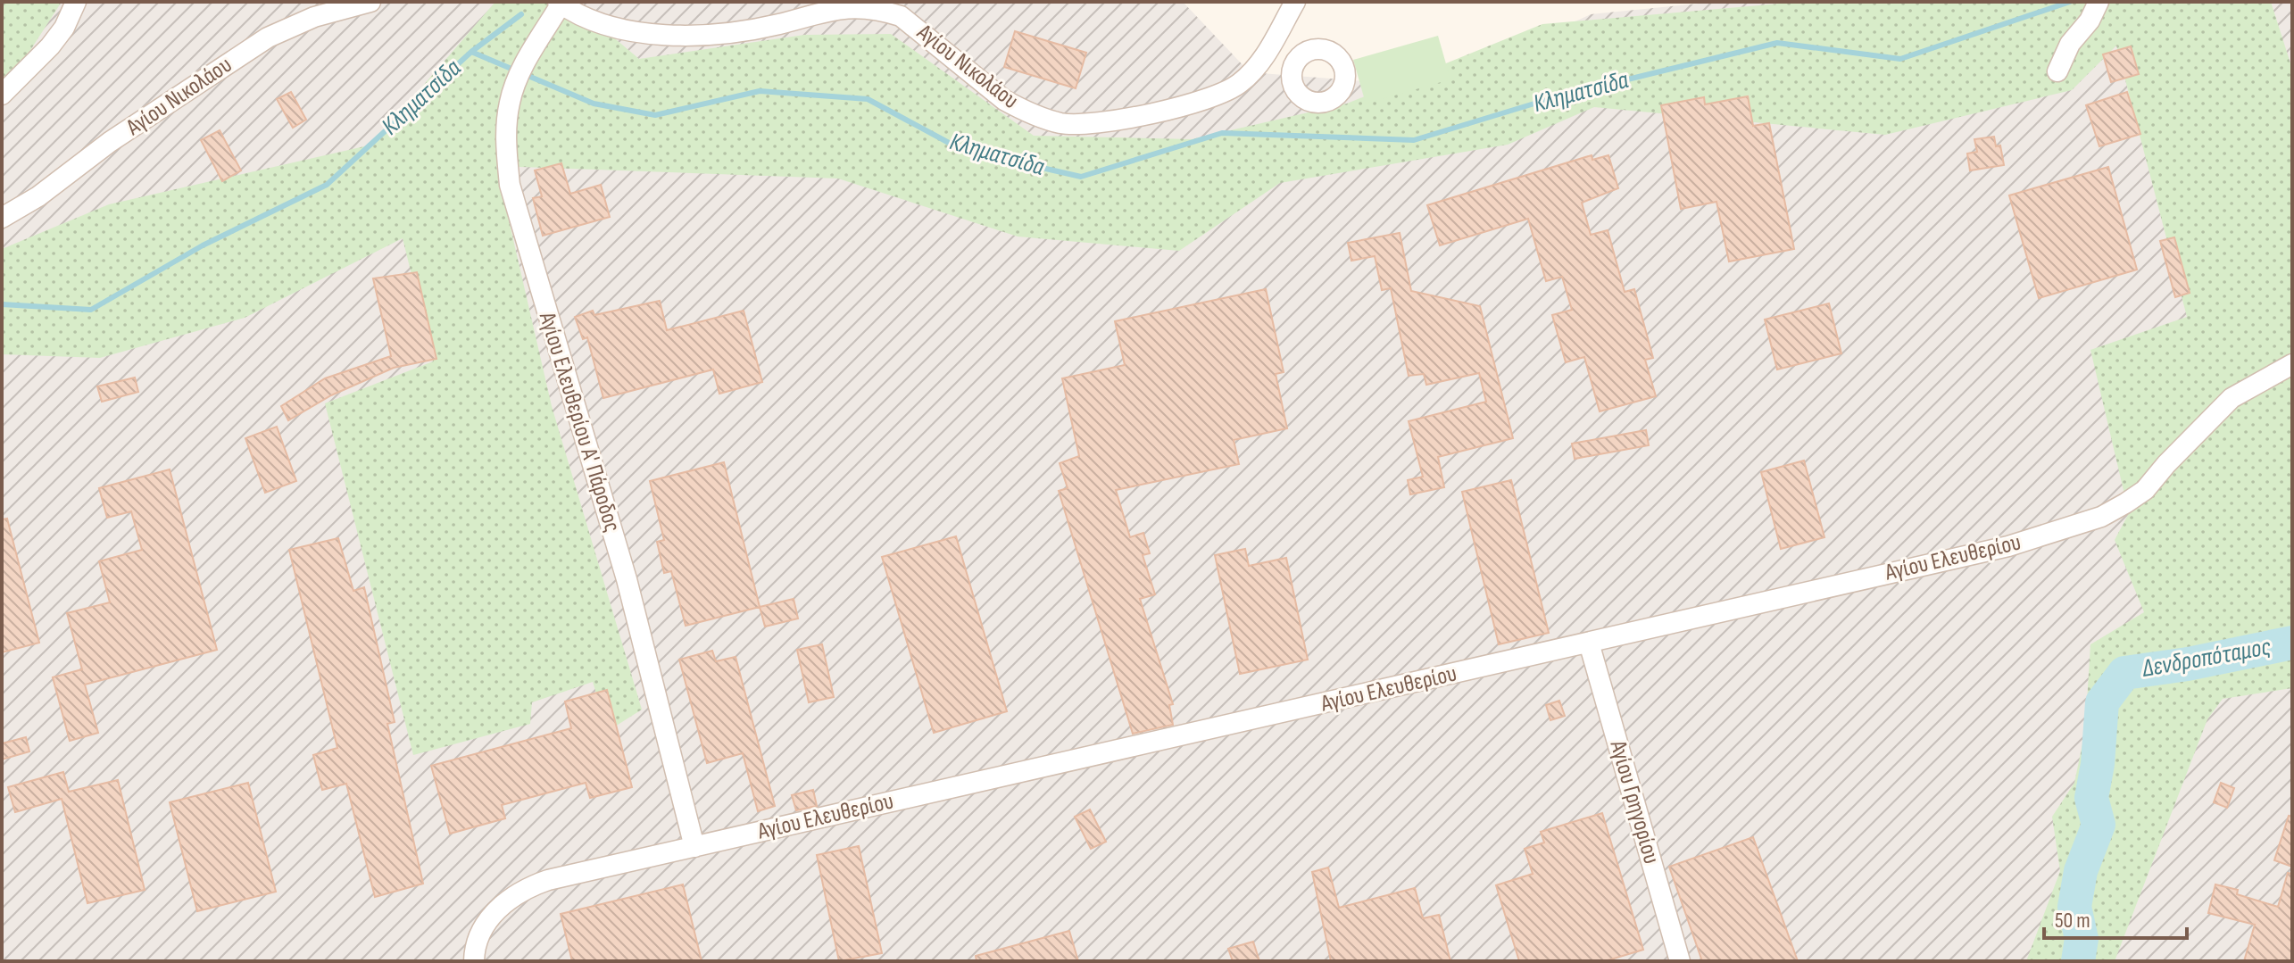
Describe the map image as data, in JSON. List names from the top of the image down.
{
  "streets": {
    "street": [
      "Αγίου Νικολάου",
      "Αγίου Ελευθερίου Α' Πάροδος",
      "Αγίου Ελευθερίου",
      "Αγίου Γρηγορίου"
    ]
  },
  "crossings": [
    ["Αγίου Νικολάου", "Αγίου Ελευθερίου Α' Πάροδος"],
    ["Αγίου Ελευθερίου Α' Πάροδος", "Αγίου Ελευθερίου"],
    ["Αγίου Ελευθερίου", "Αγίου Γρηγορίου"]
  ],
  "water": ["Κληματσίδα", "Δενδροπόταμος"],
  "scale_bar": "50 m"
}
